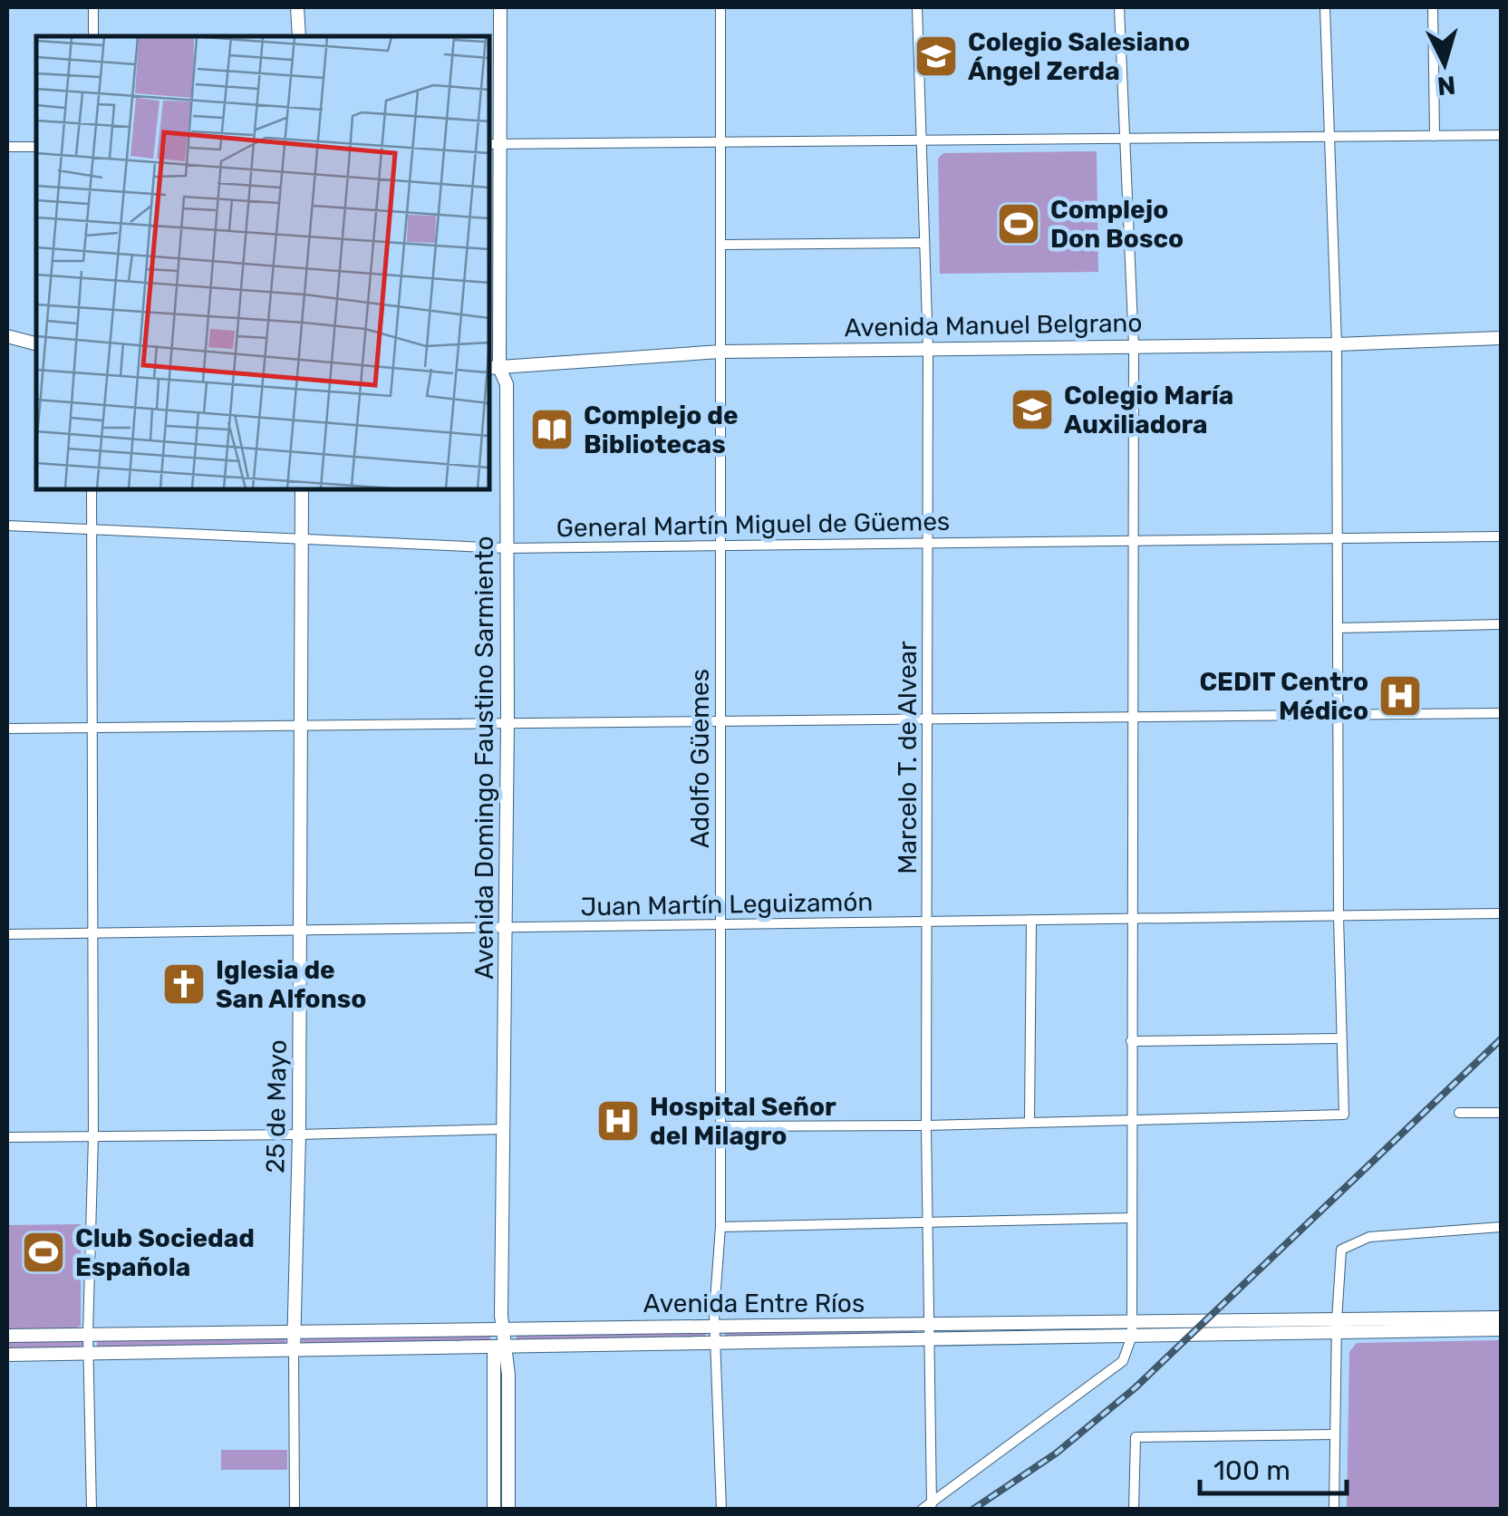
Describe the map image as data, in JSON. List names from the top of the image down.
{
  "streets": {
    "main road": [
      "Avenida Manuel Belgrano",
      "Avenida Domingo Faustino Sarmiento",
      "25 de Mayo",
      "Avenida Entre Ríos"
    ],
    "street": [
      "General Martín Miguel de Güemes",
      "Marcelo T. de Alvear",
      "Adolfo Güemes",
      "Juan Martín Leguizamón"
    ]
  },
  "crossings": [
    ["Avenida Manuel Belgrano", "Avenida Domingo Faustino Sarmiento"],
    ["Avenida Manuel Belgrano", "Marcelo T. de Alvear"],
    ["Avenida Manuel Belgrano", "Adolfo Güemes"],
    ["General Martín Miguel de Güemes", "Avenida Domingo Faustino Sarmiento"],
    ["General Martín Miguel de Güemes", "Marcelo T. de Alvear"],
    ["General Martín Miguel de Güemes", "Adolfo Güemes"],
    ["General Martín Miguel de Güemes", "25 de Mayo"],
    ["Avenida Domingo Faustino Sarmiento", "Juan Martín Leguizamón"],
    ["Avenida Domingo Faustino Sarmiento", "Avenida Entre Ríos"],
    ["Marcelo T. de Alvear", "Juan Martín Leguizamón"],
    ["Marcelo T. de Alvear", "Avenida Entre Ríos"],
    ["Adolfo Güemes", "Juan Martín Leguizamón"],
    ["Adolfo Güemes", "Avenida Entre Ríos"],
    ["Juan Martín Leguizamón", "25 de Mayo"],
    ["25 de Mayo", "Avenida Entre Ríos"]
  ],
  "places": {
    "school or university": ["Colegio Salesiano Ángel Zerda", "Colegio María Auxiliadora"],
    "sports": ["Complejo Don Bosco", "Club Sociedad Española"],
    "library": ["Complejo de Bibliotecas"],
    "hospital": ["CEDIT Centro Médico", "Hospital Señor del Milagro"],
    "church": ["Iglesia de San Alfonso"]
  },
  "scale_bar": "100 m",
  "north": "bottom"
}
